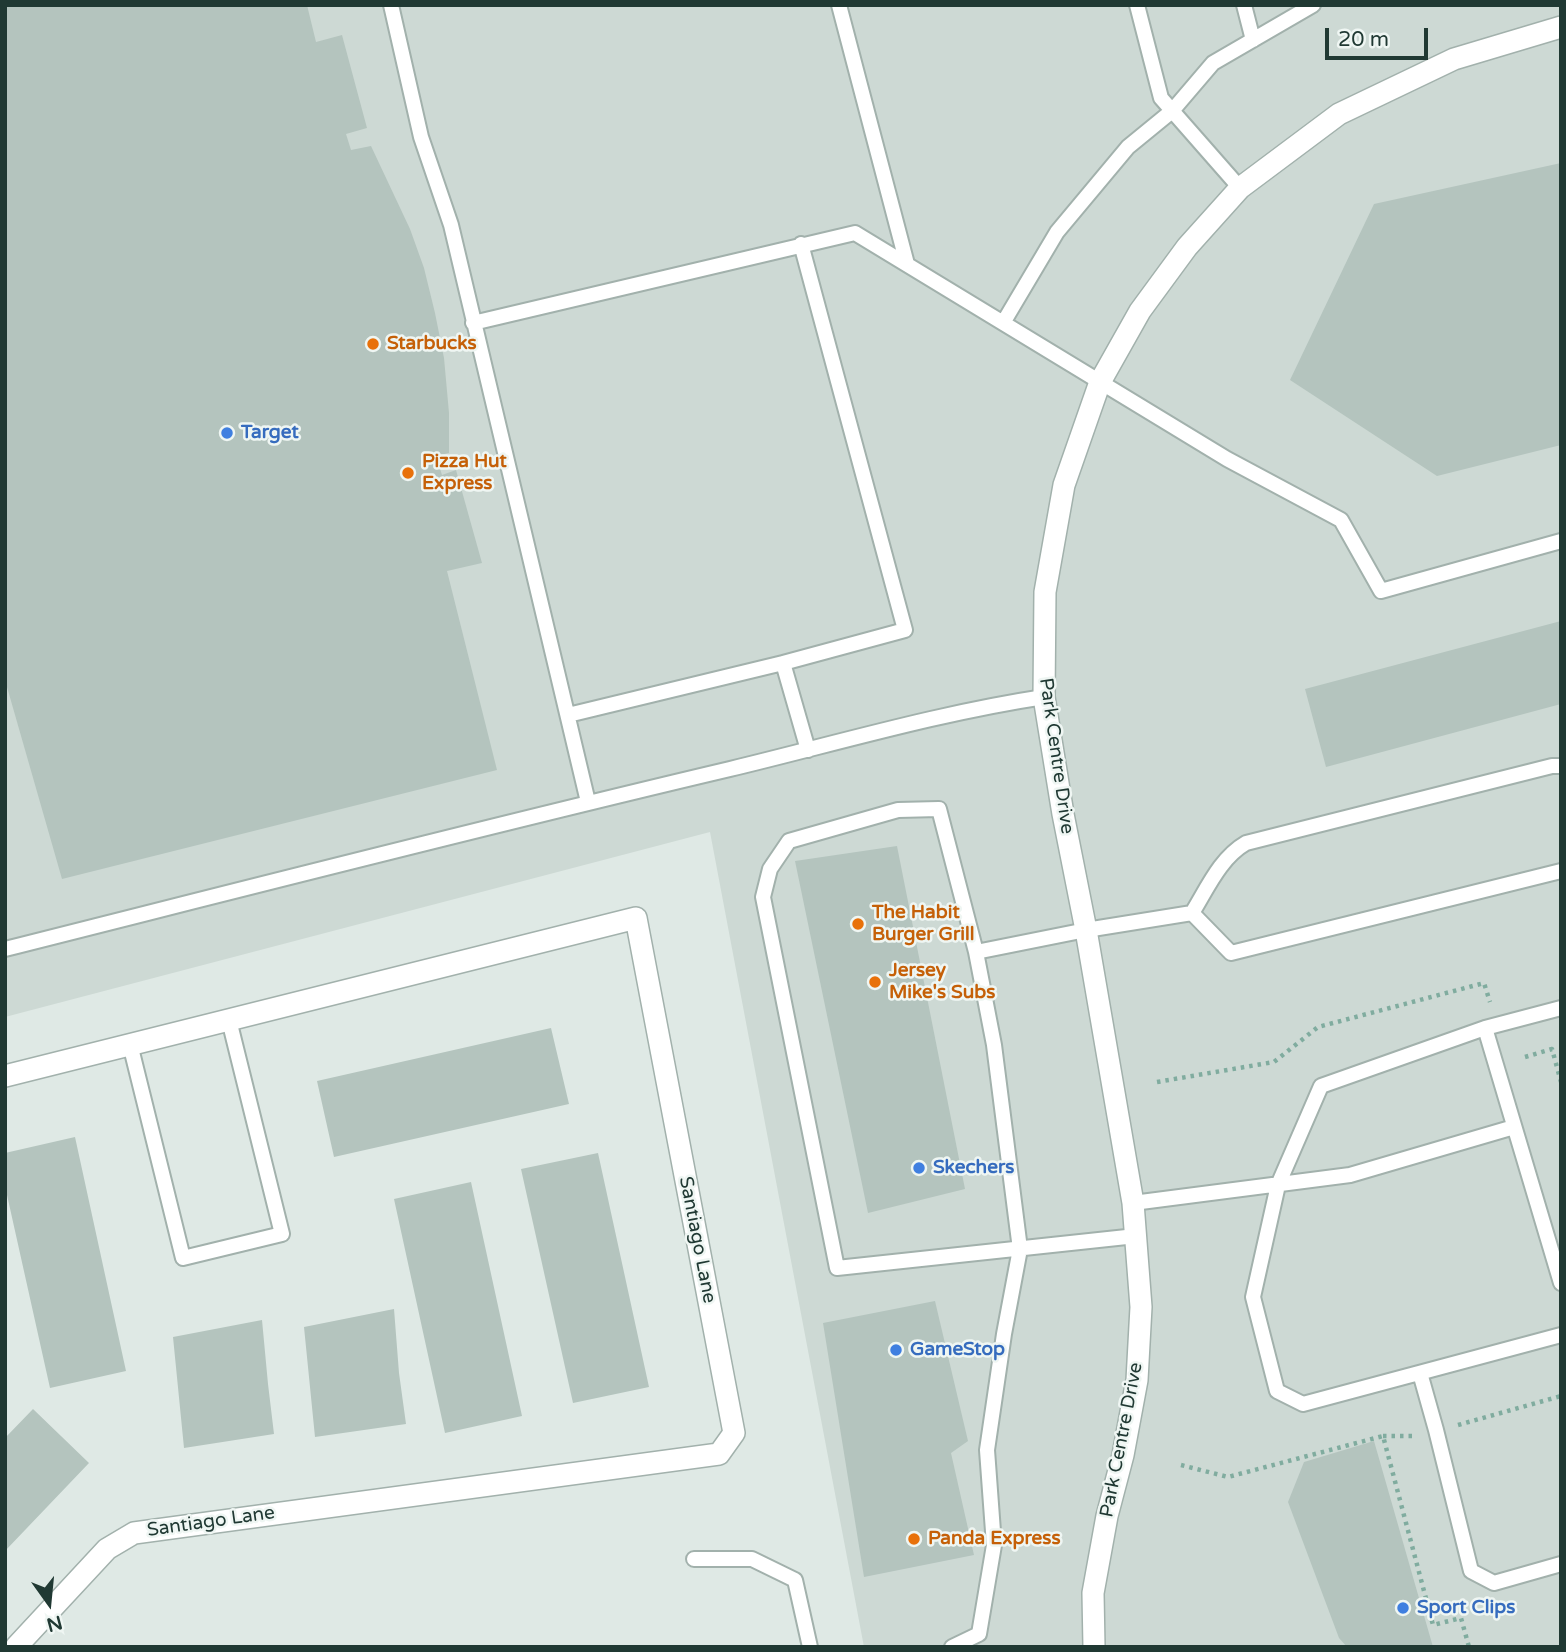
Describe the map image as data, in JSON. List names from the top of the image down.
{
  "streets": {
    "street": ["Park Centre Drive", "Santiago Lane"]
  },
  "places": [
    "Starbucks",
    "Target",
    "Pizza Hut Express",
    "The Habit Burger Grill",
    "Jersey Mike's Subs",
    "Skechers",
    "GameStop",
    "Panda Express",
    "Sport Clips"
  ],
  "scale_bar": "20 m",
  "north": "bottom"
}
